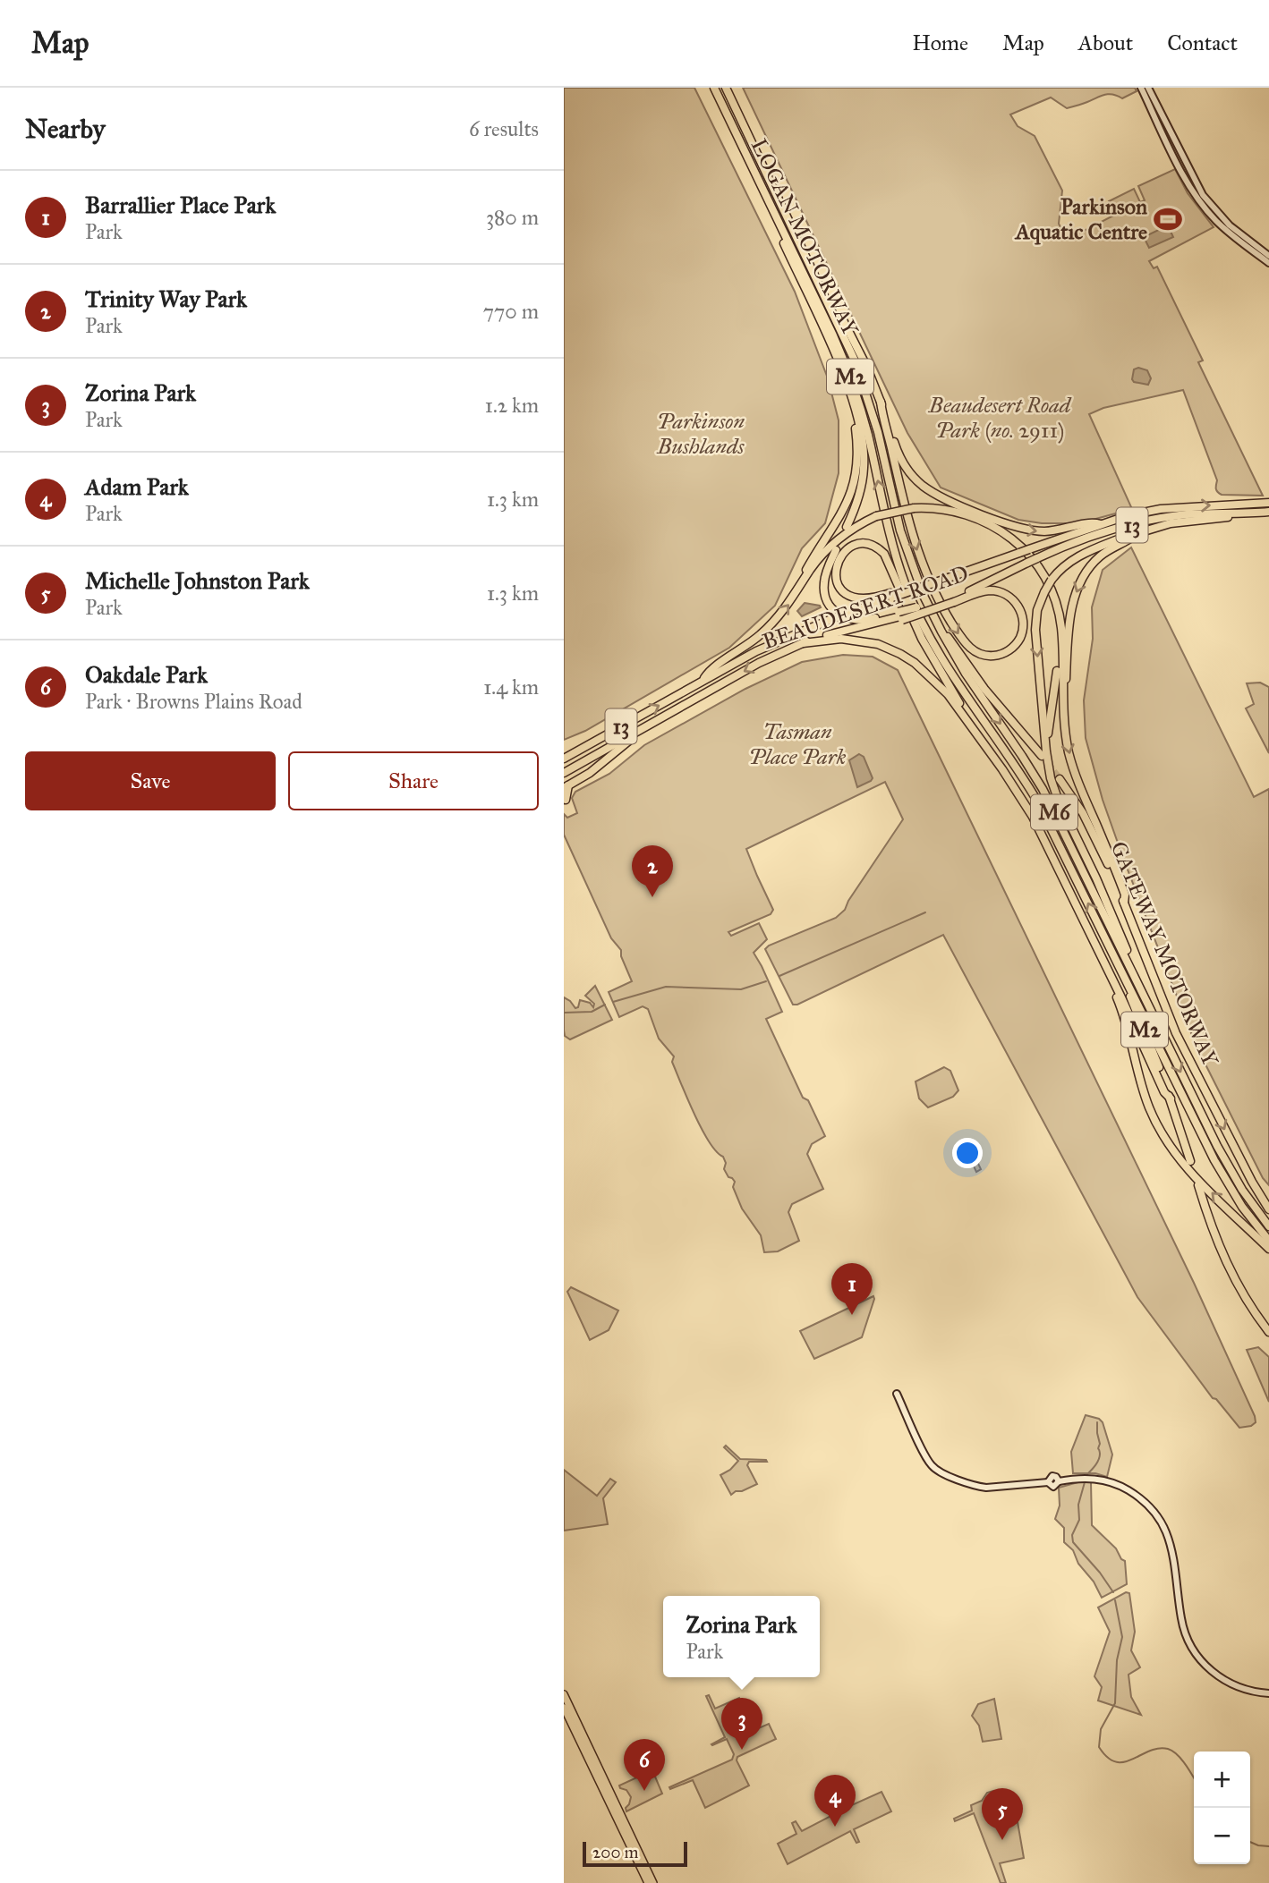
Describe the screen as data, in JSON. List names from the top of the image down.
{
  "streets": {
    "highway": [
      "LOGAN MOTORWAY",
      "M2",
      "13",
      "BEAUDESERT ROAD",
      "M6",
      "GATEWAY MOTORWAY"
    ]
  },
  "crossings": [
    ["LOGAN MOTORWAY", "M2"]
  ],
  "parks": ["Beaudesert Road Park (no. 2911)", "Parkinson Bushlands", "Tasman Place Park"],
  "places": {
    "sports": ["Parkinson Aquatic Centre"]
  },
  "scale_bar": "200 m",
  "page": {
    "header": "Map",
    "nav": [
      "Home",
      "Map",
      "About",
      "Contact"
    ],
    "heading": ["Nearby", "6 results"],
    "list": [
      {
        "mark": "1",
        "name": "Barrallier Place Park",
        "note": "Park",
        "value": "380 m"
      },
      {
        "mark": "2",
        "name": "Trinity Way Park",
        "note": "Park",
        "value": "770 m"
      },
      {
        "mark": "3",
        "name": "Zorina Park",
        "note": "Park",
        "value": "1.2 km"
      },
      {
        "mark": "4",
        "name": "Adam Park",
        "note": "Park",
        "value": "1.3 km"
      },
      {
        "mark": "5",
        "name": "Michelle Johnston Park",
        "note": "Park",
        "value": "1.3 km"
      },
      {
        "mark": "6",
        "name": "Oakdale Park",
        "note": "Park · Browns Plains Road",
        "value": "1.4 km"
      }
    ],
    "buttons": ["Save", "Share"],
    "pins": [
      "2",
      "1",
      "3",
      "6",
      "4",
      "5"
    ],
    "popup": ["Zorina Park", "Park"],
    "map_buttons": ["+", "−"],
    "scale": "200 m"
  }
}
